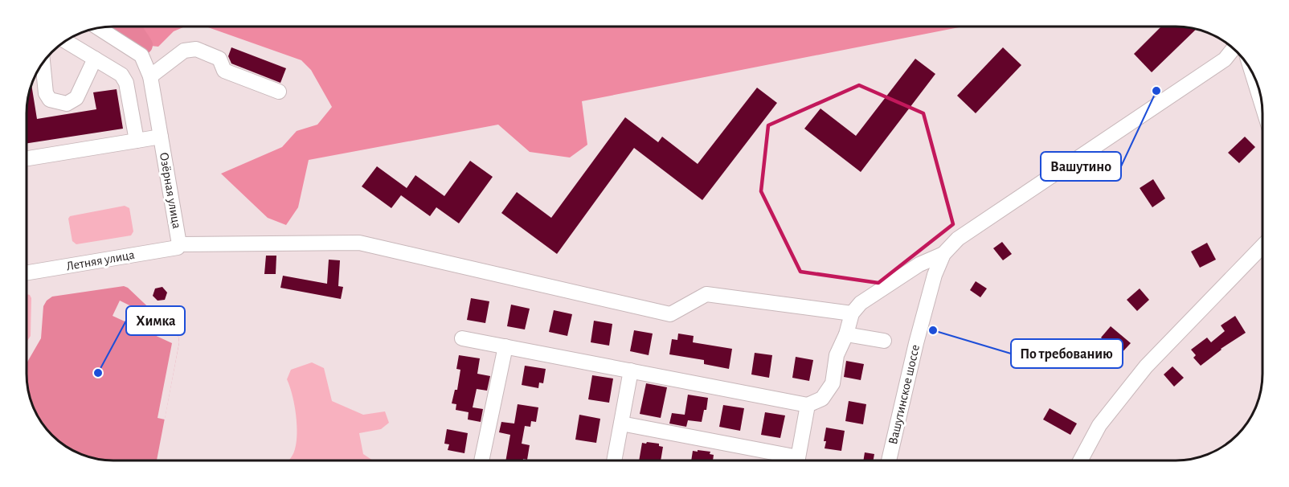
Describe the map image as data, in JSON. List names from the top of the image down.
{
  "streets": {
    "street": ["Озёрная улица", "Летняя улица", "Вашутинское шоссе"]
  },
  "crossings": [
    ["Озёрная улица", "Летняя улица"]
  ],
  "places": ["Вашутино", "По требованию", "Химка"]
}
